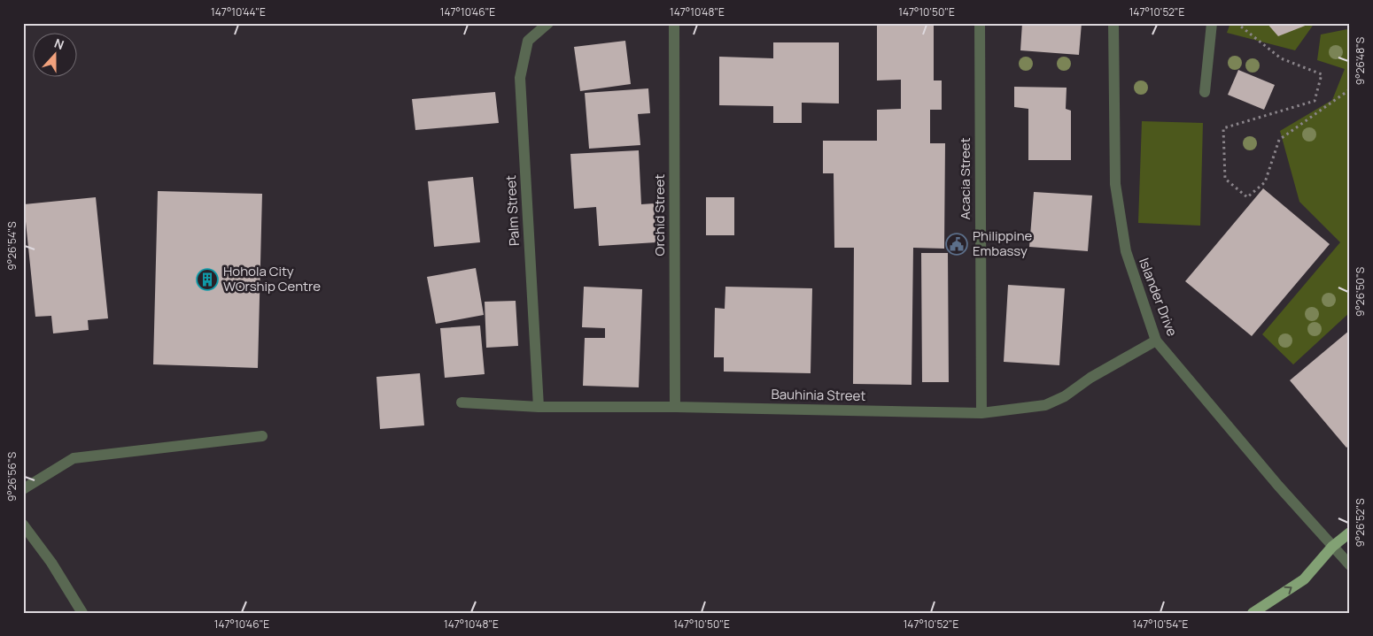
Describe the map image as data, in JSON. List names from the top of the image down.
{
  "streets": {
    "street": [
      "Acacia Street",
      "Palm Street",
      "Orchid Street",
      "Islander Drive",
      "Bauhinia Street"
    ]
  },
  "crossings": [
    ["Acacia Street", "Bauhinia Street"],
    ["Palm Street", "Bauhinia Street"],
    ["Orchid Street", "Bauhinia Street"],
    ["Islander Drive", "Bauhinia Street"]
  ],
  "places": {
    "public building": ["Philippine Embassy"],
    "building": ["Hohola City WOrship Centre"]
  },
  "north": "top",
  "coordinates": [
    "147°10'44\"E",
    "147°10'46\"E",
    "147°10'48\"E",
    "147°10'50\"E",
    "147°10'52\"E",
    "9°26'48\"S",
    "9°26'54\"S",
    "9°26'50\"S",
    "9°26'56\"S",
    "9°26'52\"S",
    "147°10'54\"E"
  ]
}
